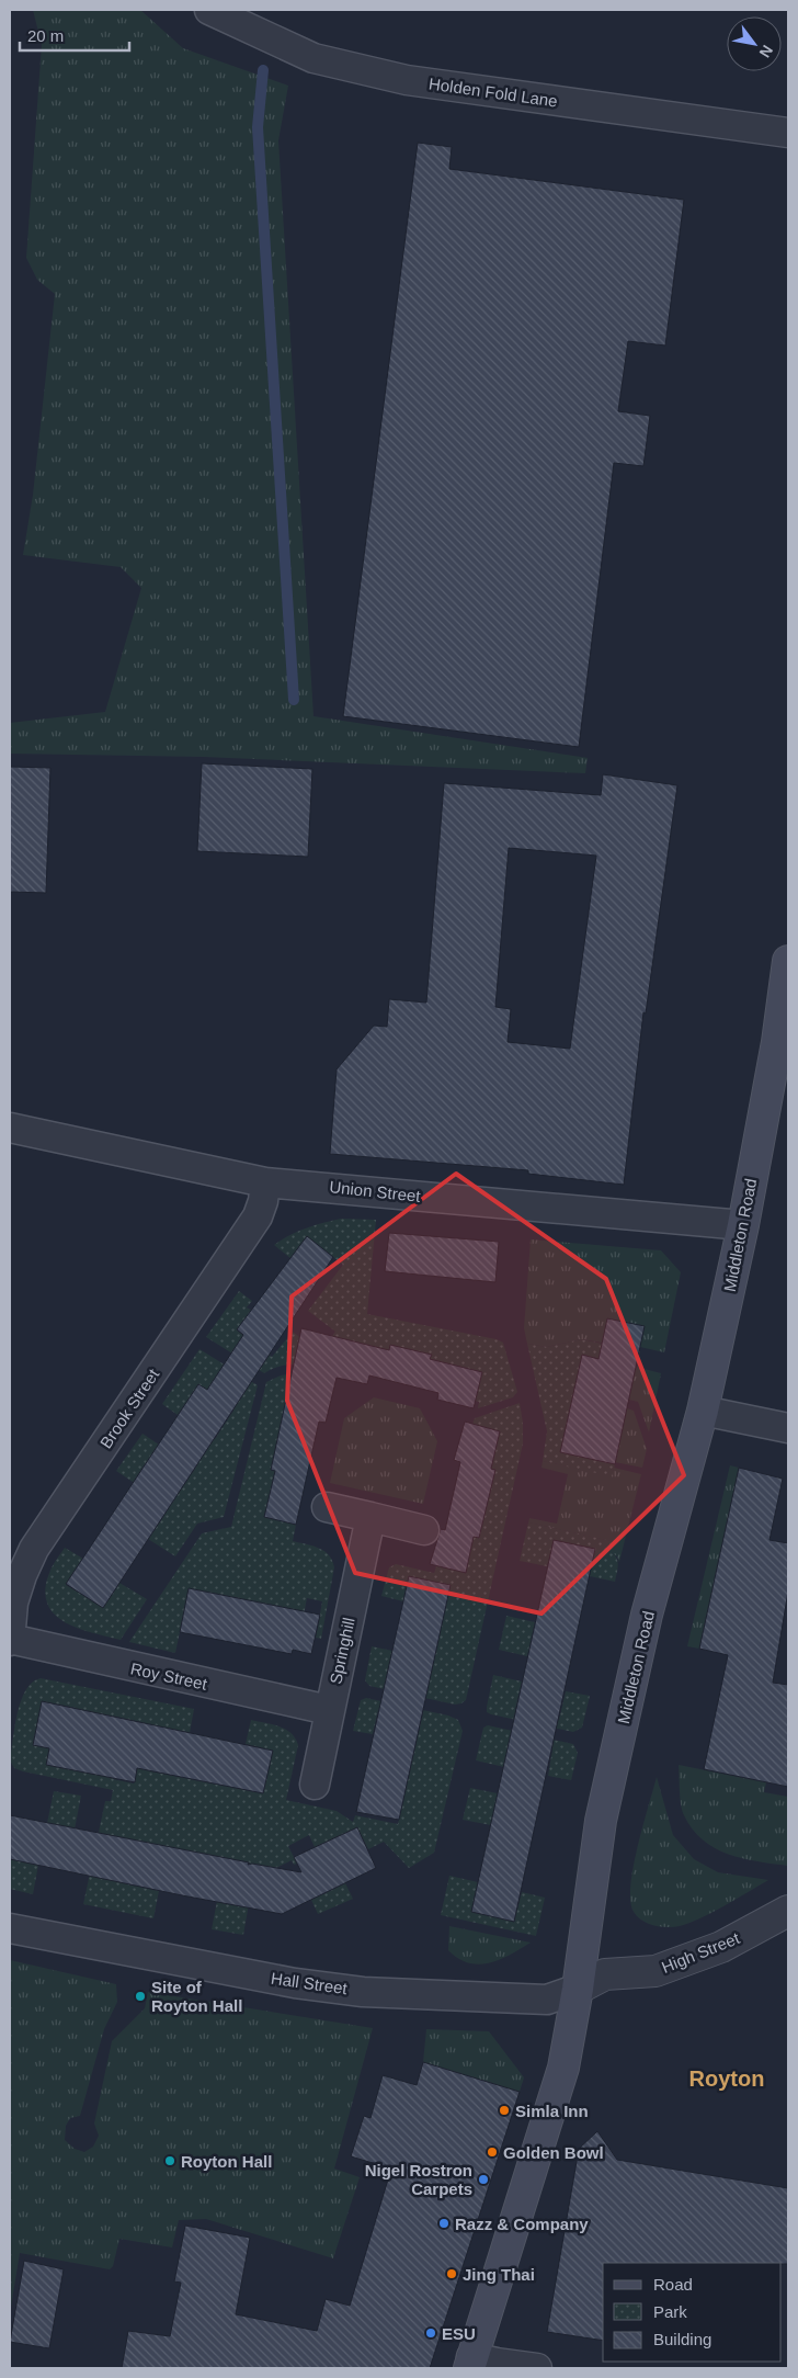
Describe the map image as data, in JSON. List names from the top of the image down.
{
  "streets": {
    "main road": ["Middleton Road"],
    "street": [
      "Holden Fold Lane",
      "Union Street",
      "Brook Street",
      "Springhill",
      "Roy Street",
      "High Street",
      "Hall Street"
    ]
  },
  "crossings": [
    ["Union Street", "Middleton Road"],
    ["Union Street", "Brook Street"],
    ["Middleton Road", "High Street"],
    ["Middleton Road", "Hall Street"],
    ["Brook Street", "Roy Street"],
    ["Springhill", "Roy Street"],
    ["High Street", "Hall Street"]
  ],
  "districts": ["Royton"],
  "places": [
    "Site of Royton Hall",
    "Simla Inn",
    "Golden Bowl",
    "Royton Hall",
    "Nigel Rostron Carpets",
    "Razz & Company",
    "Jing Thai",
    "ESU"
  ],
  "legend": ["Road", "Park", "Building"],
  "scale_bar": "20 m",
  "north": "bottom right"
}
